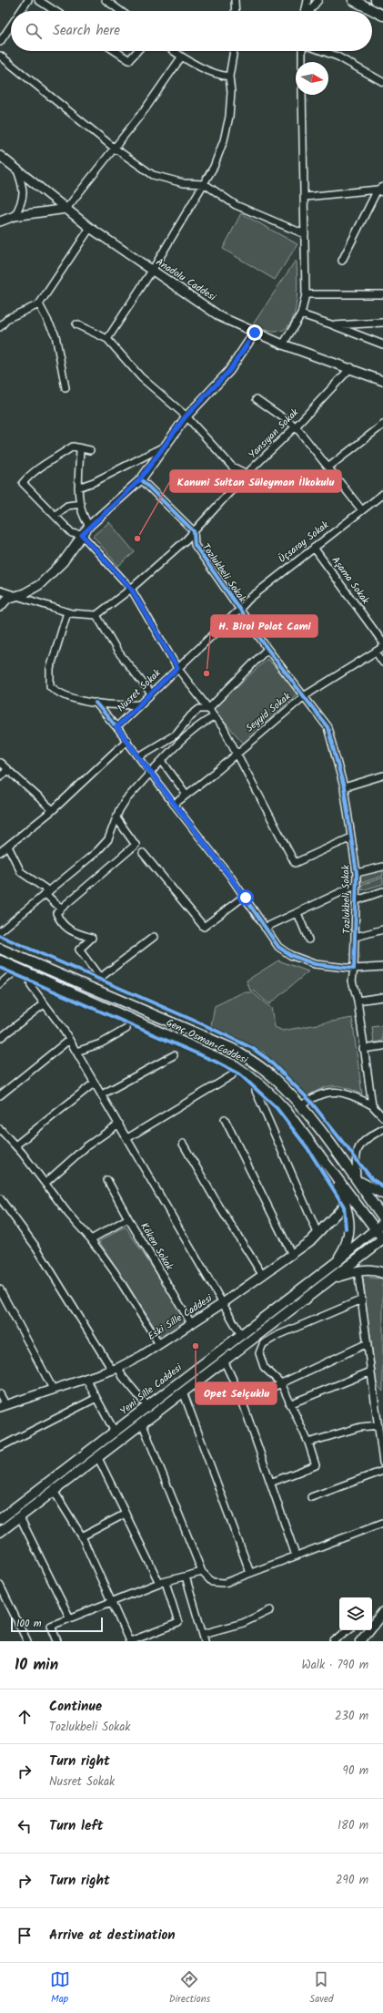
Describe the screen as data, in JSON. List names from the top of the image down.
{
  "streets": {
    "main road": ["Genç Osman Caddesi", "Yeni Sille Caddesi"],
    "street": [
      "Anadolu Caddesi",
      "Yansıyan Sokak",
      "Üçsaray Sokak",
      "Tozlukbeli Sokak",
      "Aşama Sokak",
      "Nusret Sokak",
      "Seyyid Sokak",
      "Köken Sokak",
      "Eski Sille Caddesi"
    ]
  },
  "crossings": [
    ["Anadolu Caddesi", "Yansıyan Sokak"],
    ["Yansıyan Sokak", "Tozlukbeli Sokak"],
    ["Üçsaray Sokak", "Tozlukbeli Sokak"],
    ["Üçsaray Sokak", "Aşama Sokak"],
    ["Üçsaray Sokak", "Nusret Sokak"],
    ["Tozlukbeli Sokak", "Nusret Sokak"],
    ["Tozlukbeli Sokak", "Seyyid Sokak"],
    ["Genç Osman Caddesi", "Yeni Sille Caddesi"],
    ["Köken Sokak", "Eski Sille Caddesi"]
  ],
  "places": ["Kanuni Sultan Süleyman İlkokulu", "H. Birol Polat Cami", "Opet Selçuklu"],
  "scale_bar": "100 m",
  "north": "right",
  "page": {
    "search": "Search here",
    "scale": "100 m",
    "heading": ["10 min", "Walk · 790 m"],
    "list": [
      ["Continue", "Tozlukbeli Sokak", "230 m"],
      ["Turn right", "Nusret Sokak", "90 m"],
      ["Turn left", "180 m"],
      ["Turn right", "290 m"],
      "Arrive at destination"
    ],
    "nav": ["Map", "Directions", "Saved"]
  }
}
